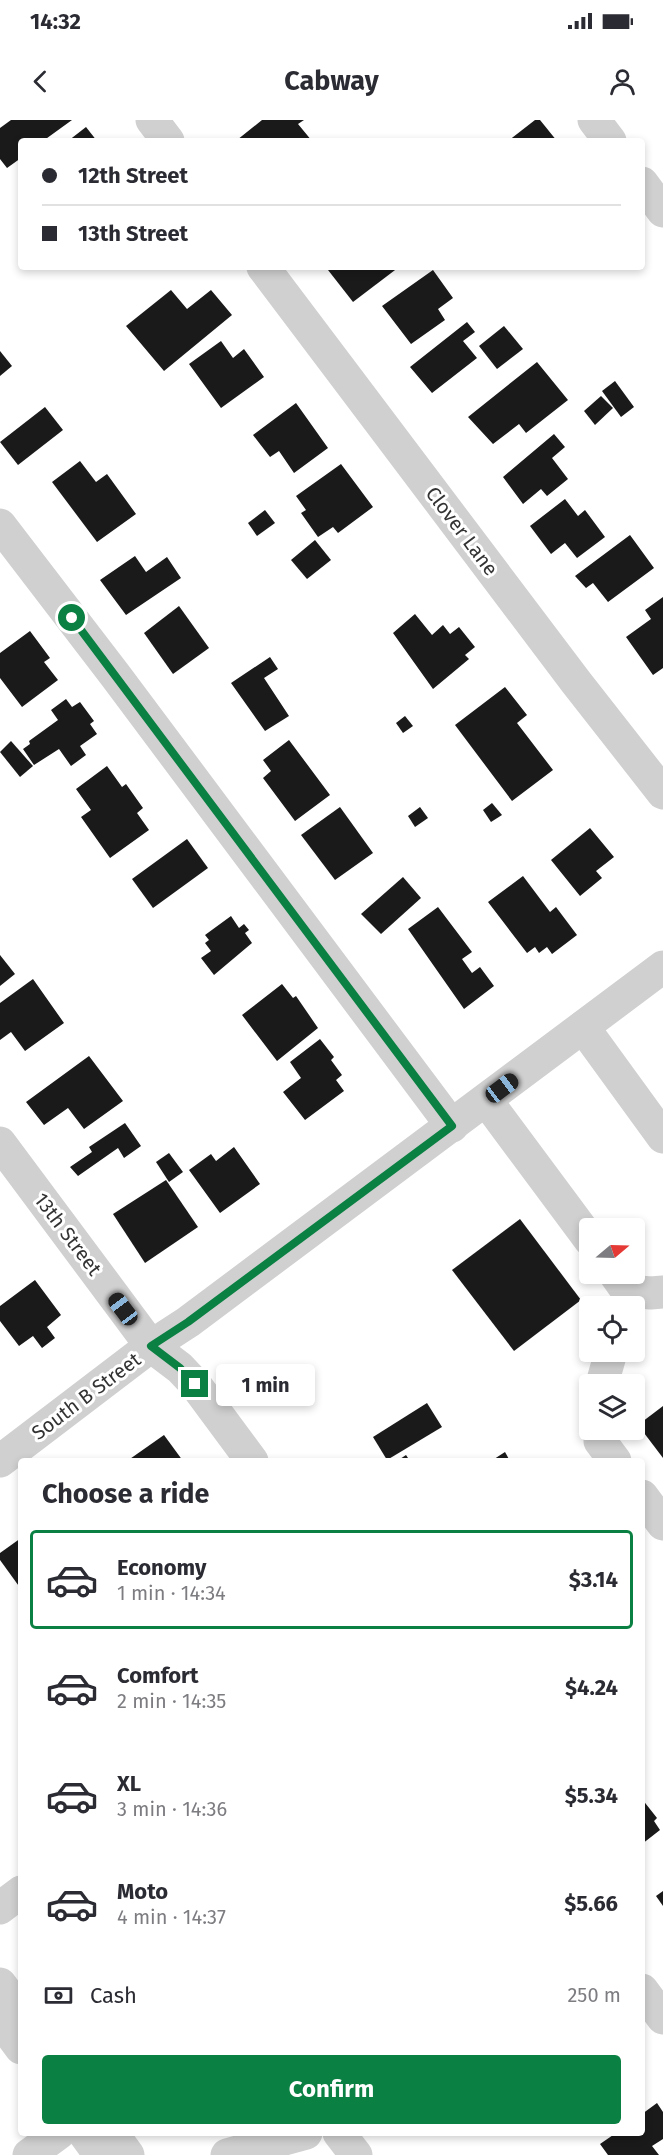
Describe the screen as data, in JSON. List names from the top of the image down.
{
  "streets": {
    "street": ["Clover Lane", "13th Street", "South B Street"]
  },
  "crossings": [
    ["13th Street", "South B Street"]
  ],
  "north": "right",
  "page": {
    "status": "14:32",
    "header": "Cabway",
    "banner": ["12th Street", "13th Street"],
    "bubble": "1 min",
    "heading": "Choose a ride",
    "list": [
      {
        "name": "Economy",
        "note": "1 min · 14:34",
        "value": "$3.14"
      },
      {
        "name": "Comfort",
        "note": "2 min · 14:35",
        "value": "$4.24"
      },
      {
        "name": "XL",
        "note": "3 min · 14:36",
        "value": "$5.34"
      },
      {
        "name": "Moto",
        "note": "4 min · 14:37",
        "value": "$5.66"
      }
    ],
    "pay": ["Cash", "250 m"],
    "buttons": "Confirm"
  }
}
